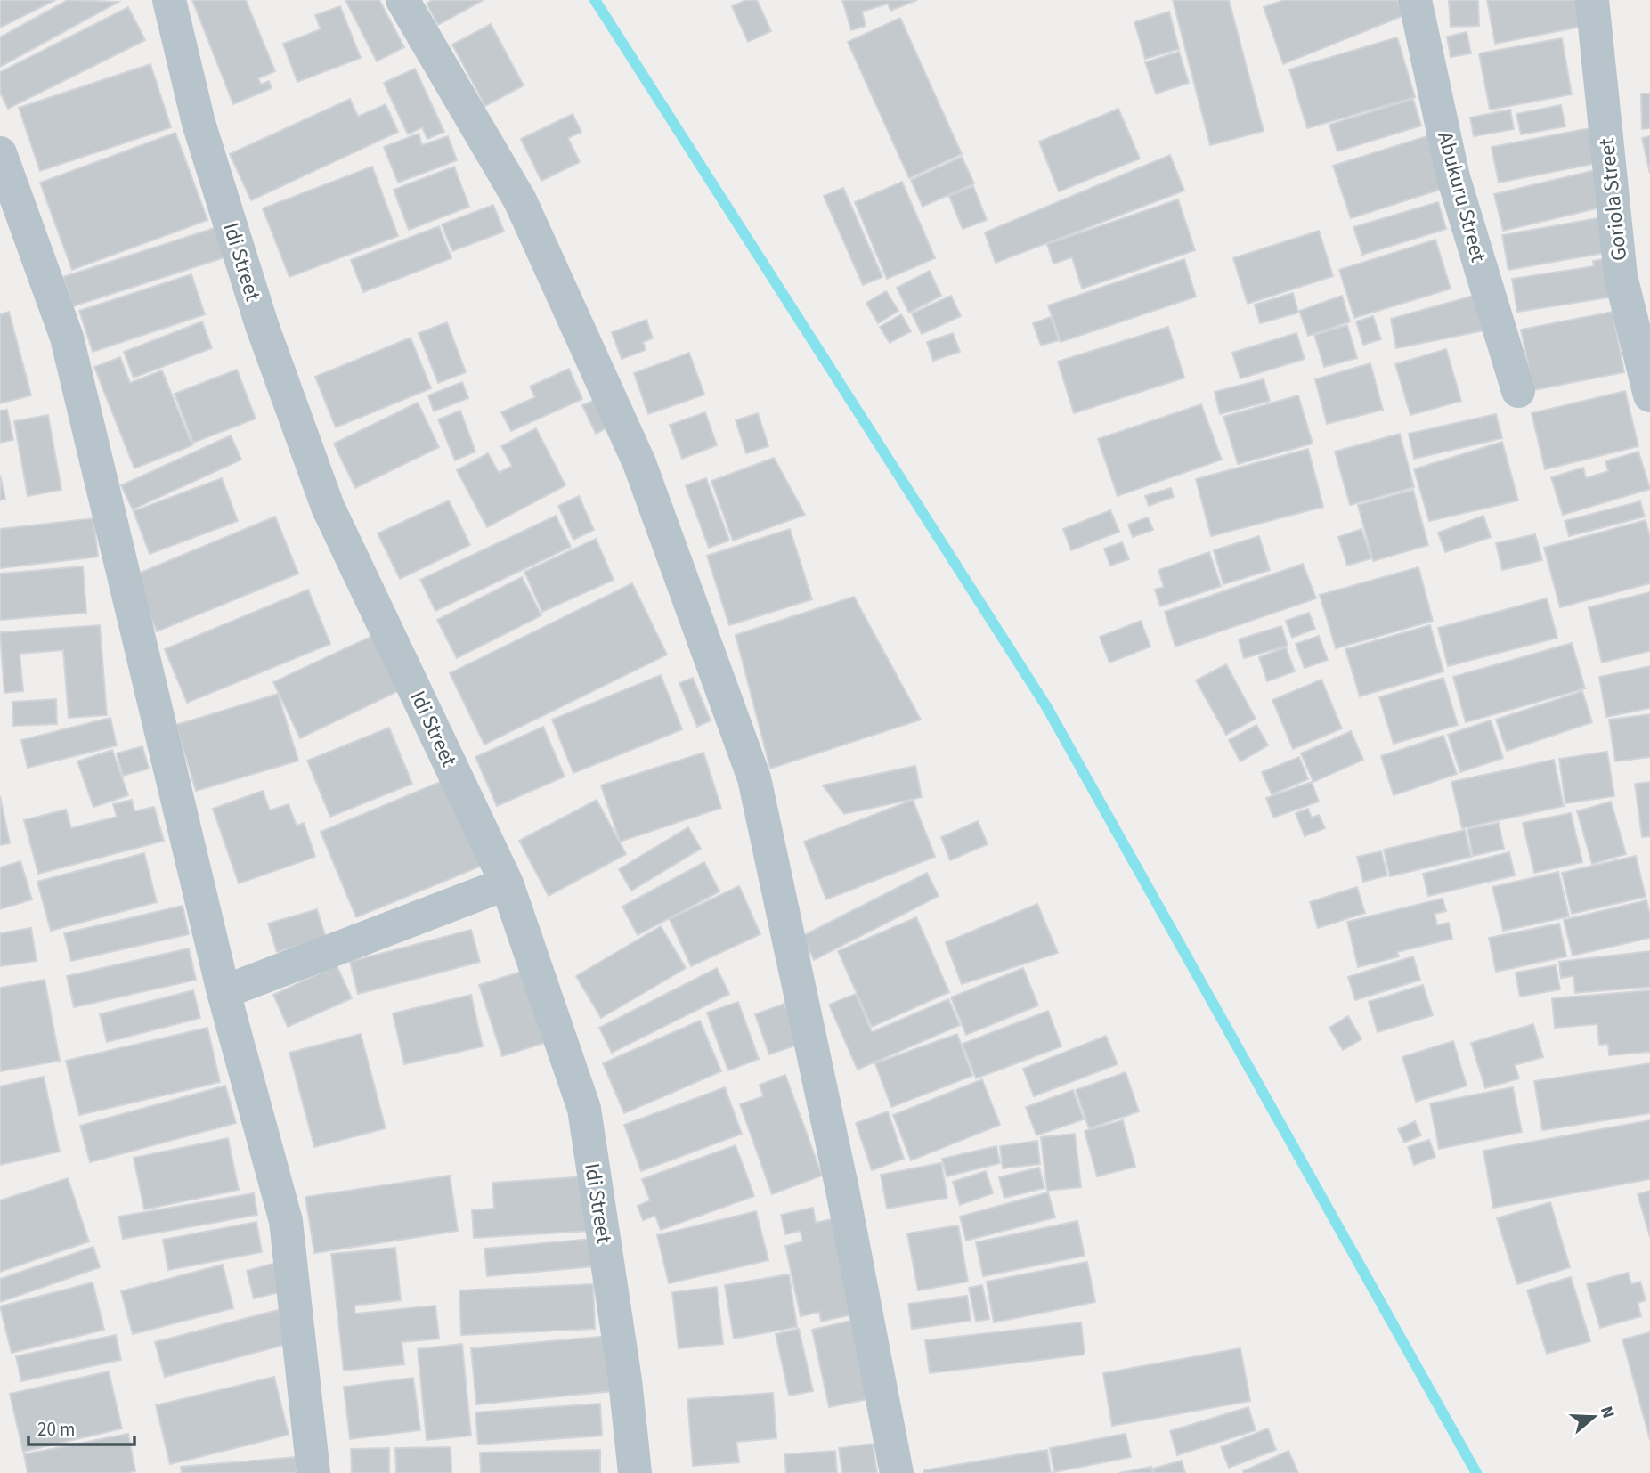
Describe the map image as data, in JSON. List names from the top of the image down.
{
  "streets": {
    "street": ["Abukuru Street", "Goriola Street", "Idi Street"]
  },
  "scale_bar": "20 m",
  "north": "right"
}
